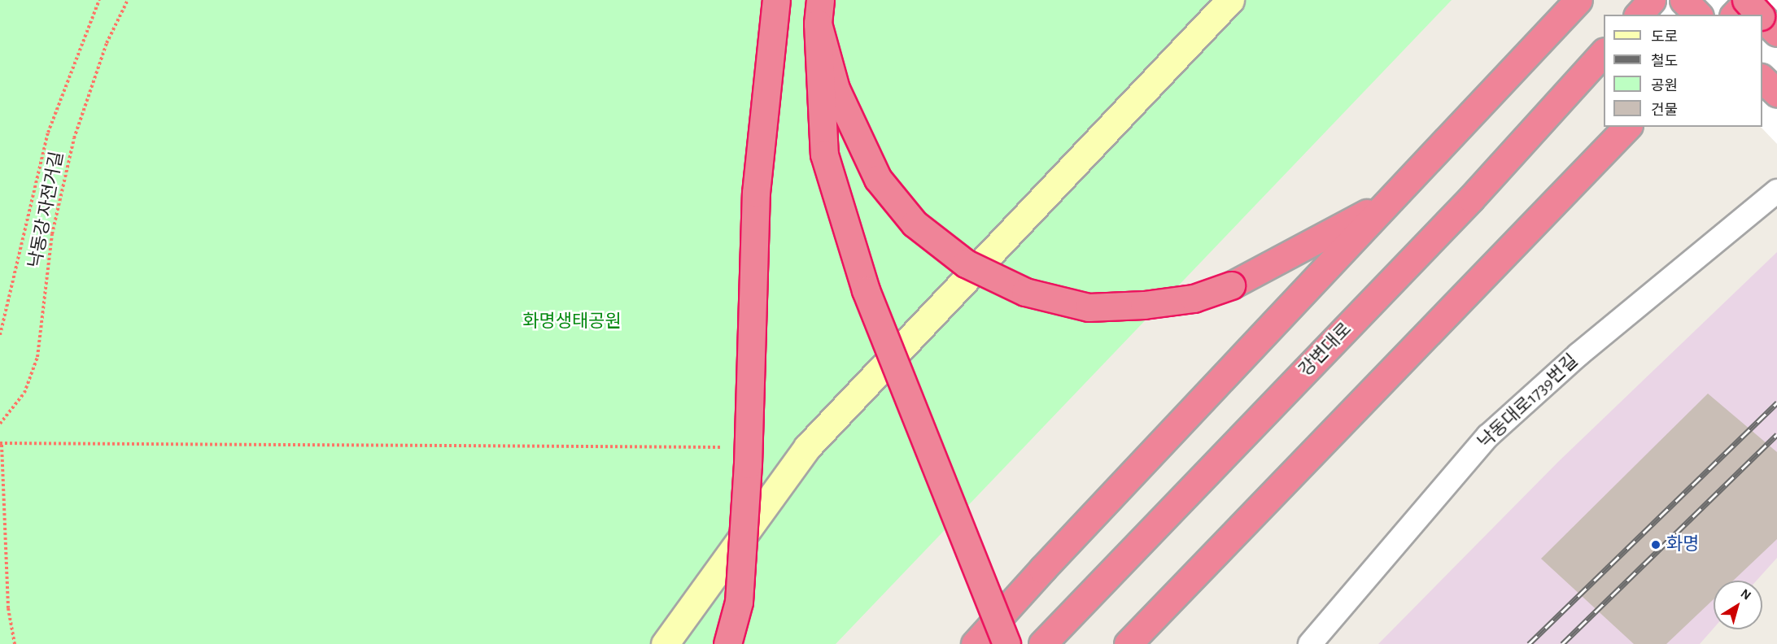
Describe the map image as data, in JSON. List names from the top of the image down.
{
  "streets": {
    "highway": ["강변대로"],
    "street": ["낙동대로1739번길"],
    "path": ["낙동강 자전거길"]
  },
  "parks": ["화명생태공원"],
  "places": ["화명"],
  "legend": [
    "도로",
    "철도",
    "공원",
    "건물"
  ],
  "north": "top right"
}
